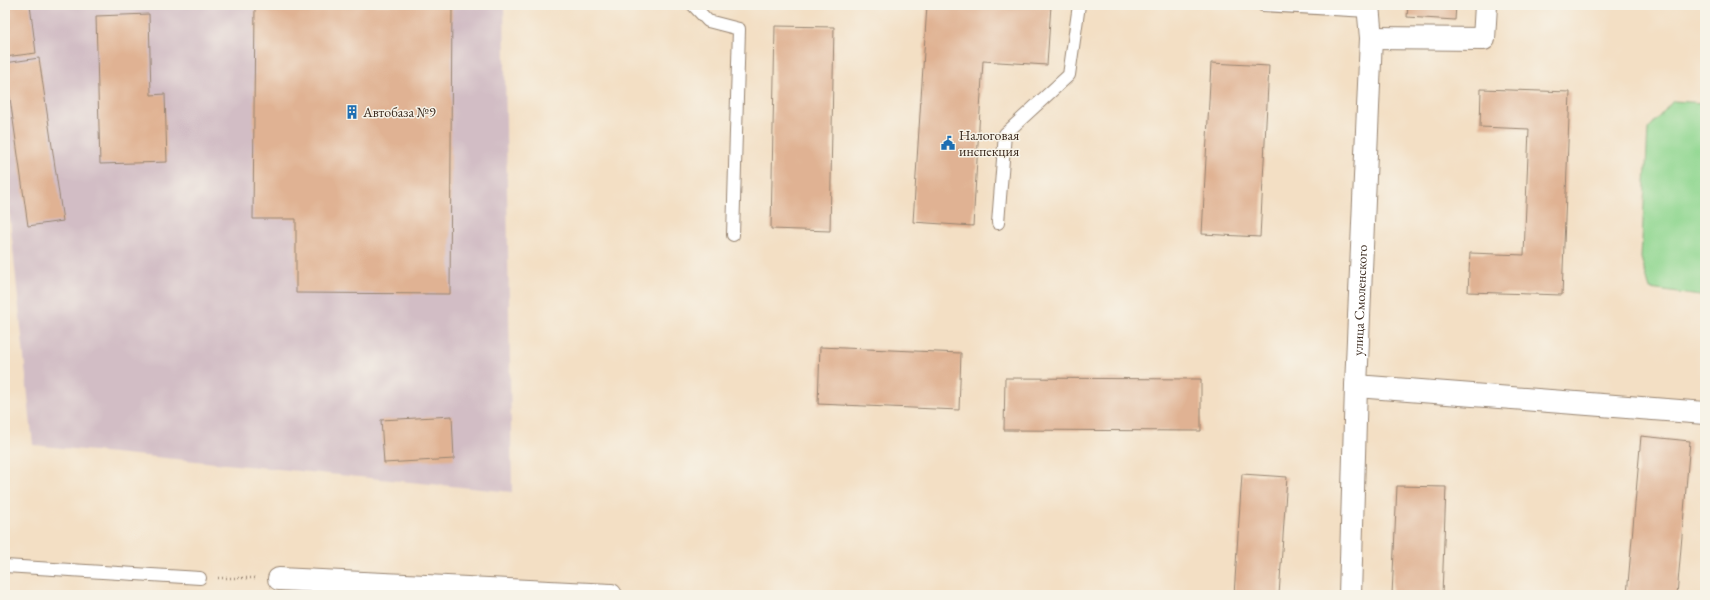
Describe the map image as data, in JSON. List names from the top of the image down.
{
  "streets": {
    "street": ["улица Смоленского"]
  },
  "places": {
    "building": ["Автобаза №9"],
    "public building": ["Налоговая инспекция"]
  }
}
